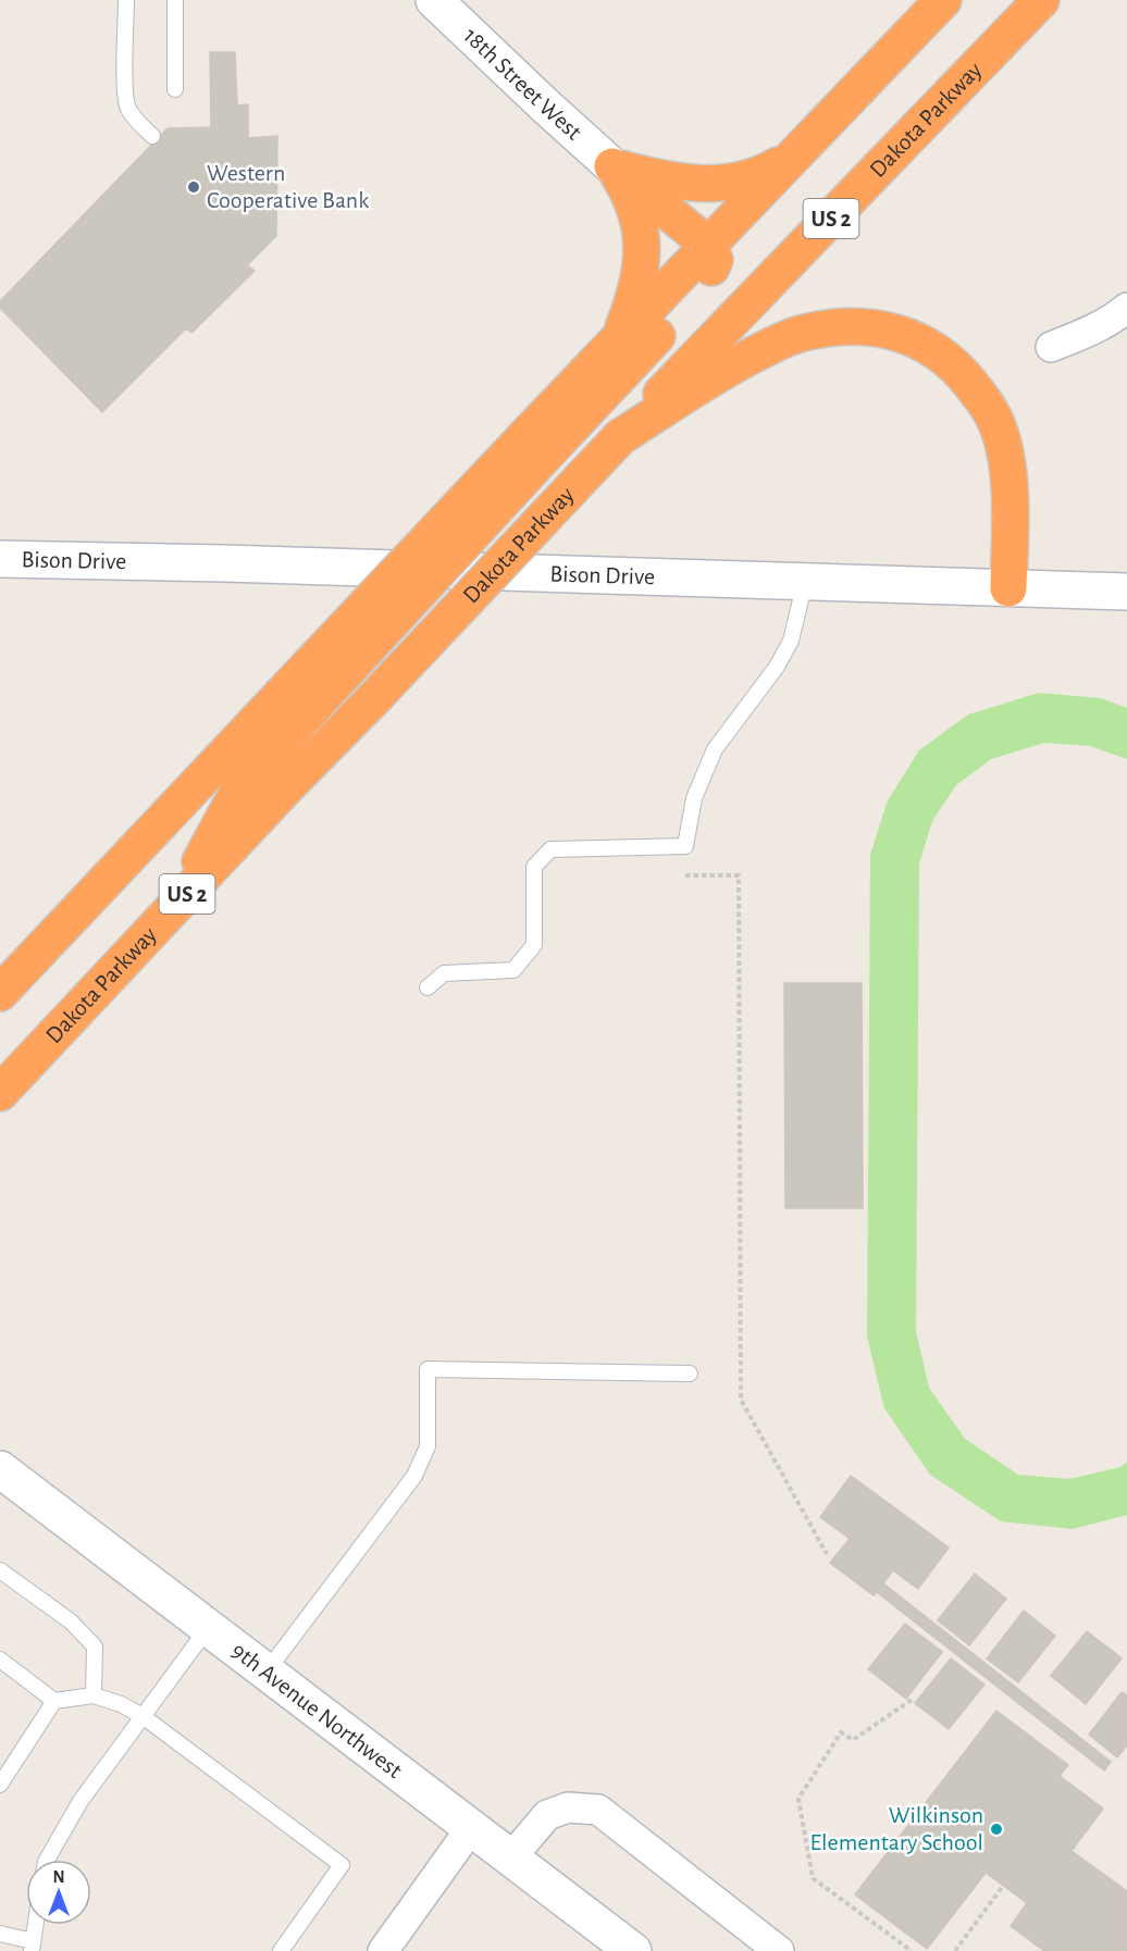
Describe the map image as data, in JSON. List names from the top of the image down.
{
  "streets": {
    "highway": ["Dakota Parkway", "US 2"],
    "street": ["18th Street West", "Bison Drive", "9th Avenue Northwest"]
  },
  "places": ["Western Cooperative Bank", "Wilkinson Elementary School"],
  "north": "top"
}
